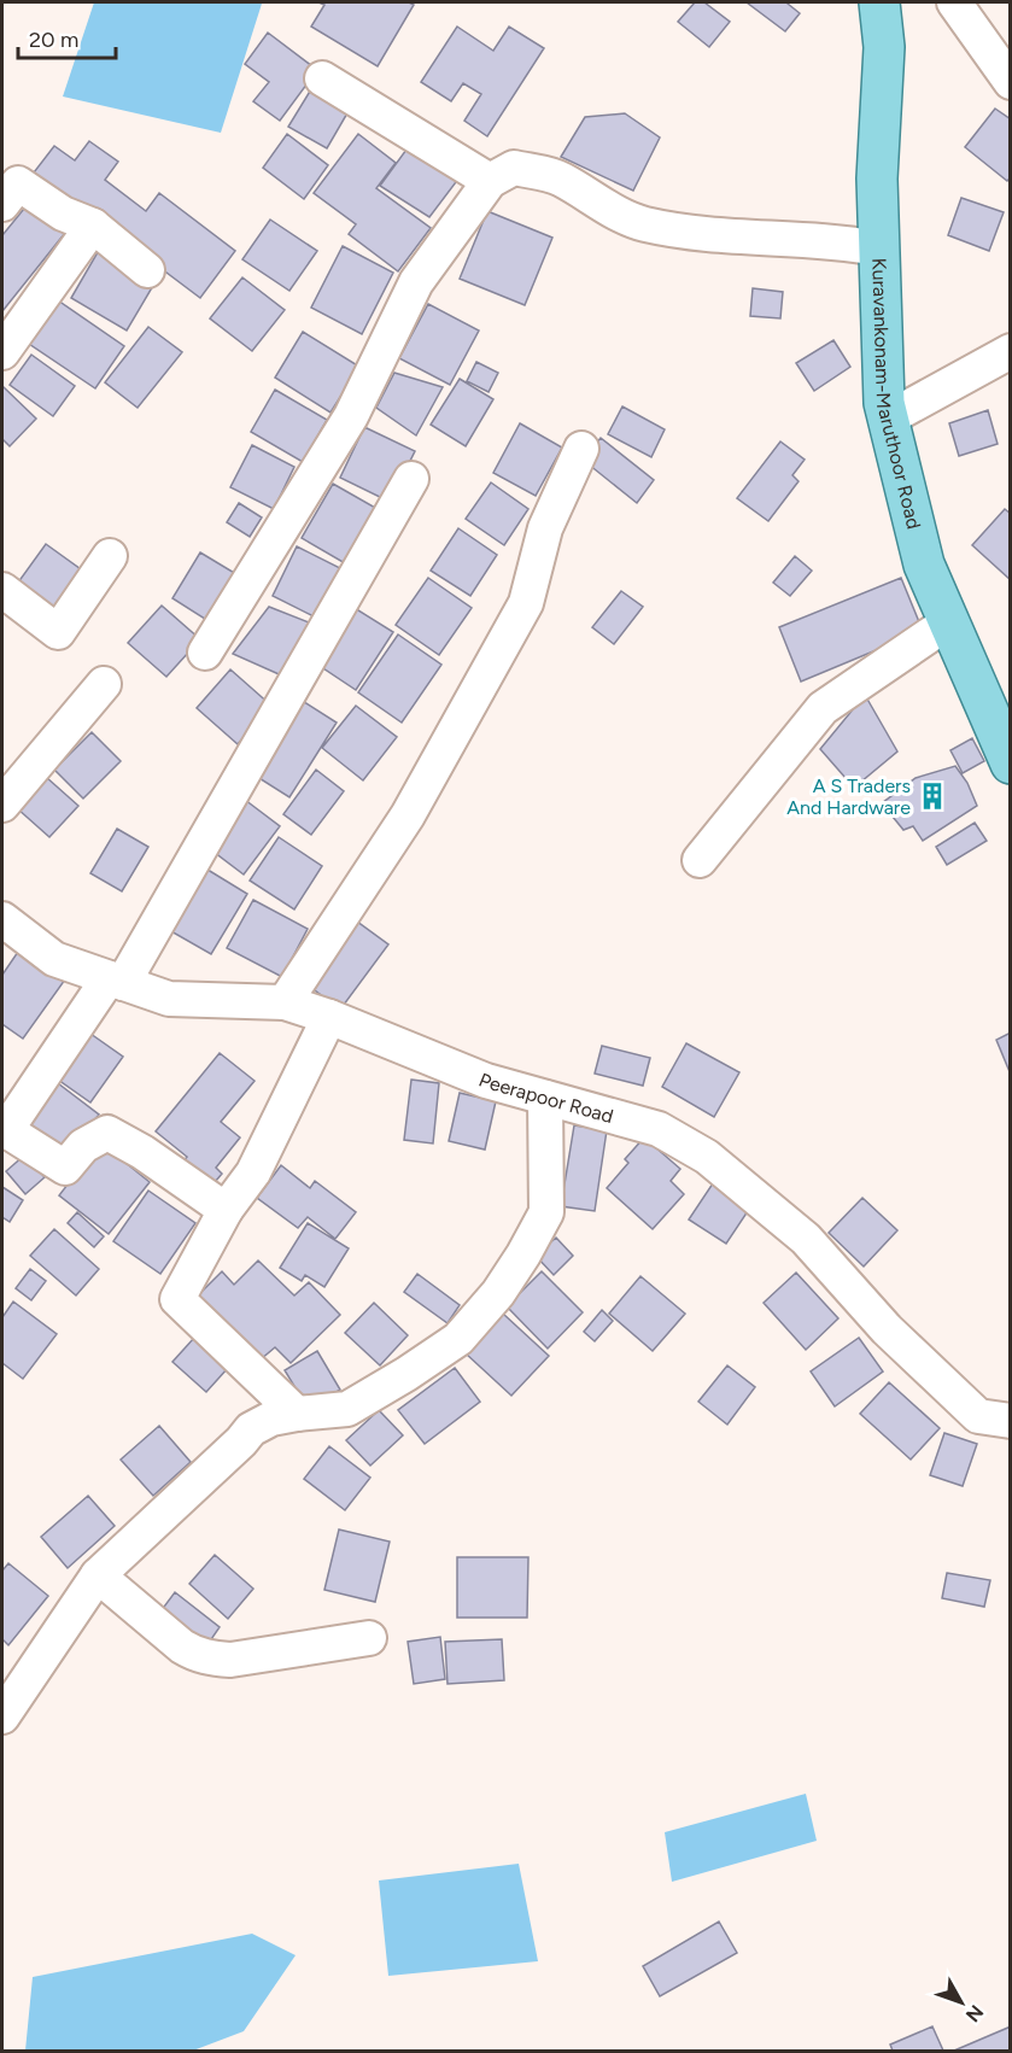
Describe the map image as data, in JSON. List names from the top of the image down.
{
  "streets": {
    "main road": ["Kuravankonam-Maruthoor Road"],
    "street": ["Peerapoor Road"]
  },
  "places": {
    "building": ["A S Traders And Hardware"]
  },
  "scale_bar": "20 m",
  "north": "bottom right"
}
